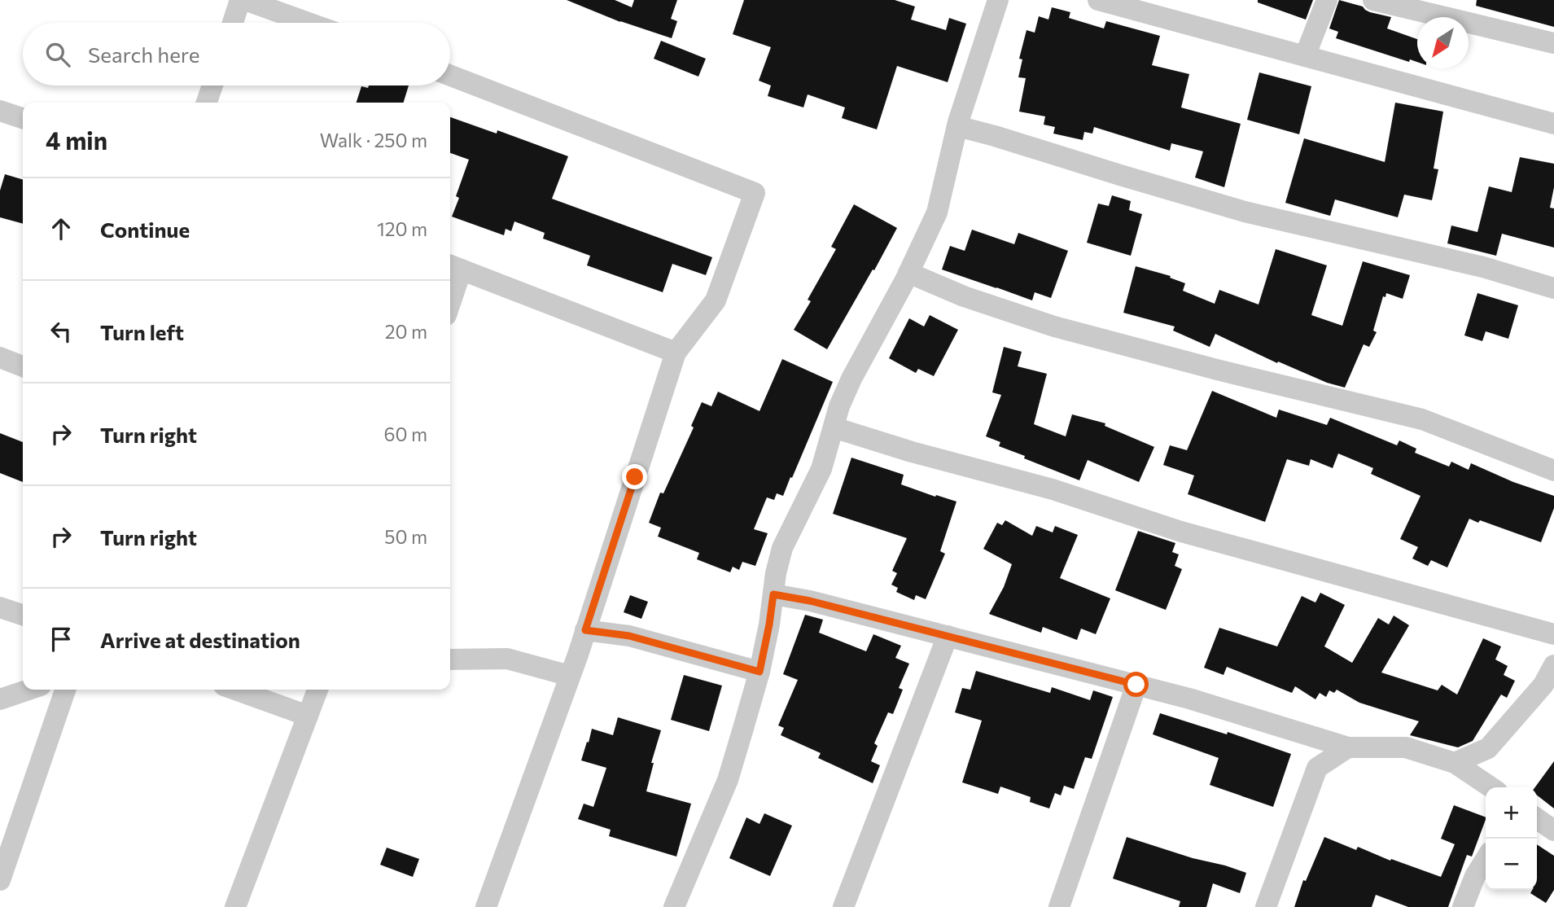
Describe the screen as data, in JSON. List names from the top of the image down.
{
  "north": "bottom left",
  "page": {
    "search": "Search here",
    "heading": ["4 min", "Walk · 250 m"],
    "list": [
      ["Continue", "120 m"],
      ["Turn left", "20 m"],
      ["Turn right", "60 m"],
      ["Turn right", "50 m"],
      "Arrive at destination"
    ],
    "map_buttons": ["+", "−"]
  }
}
